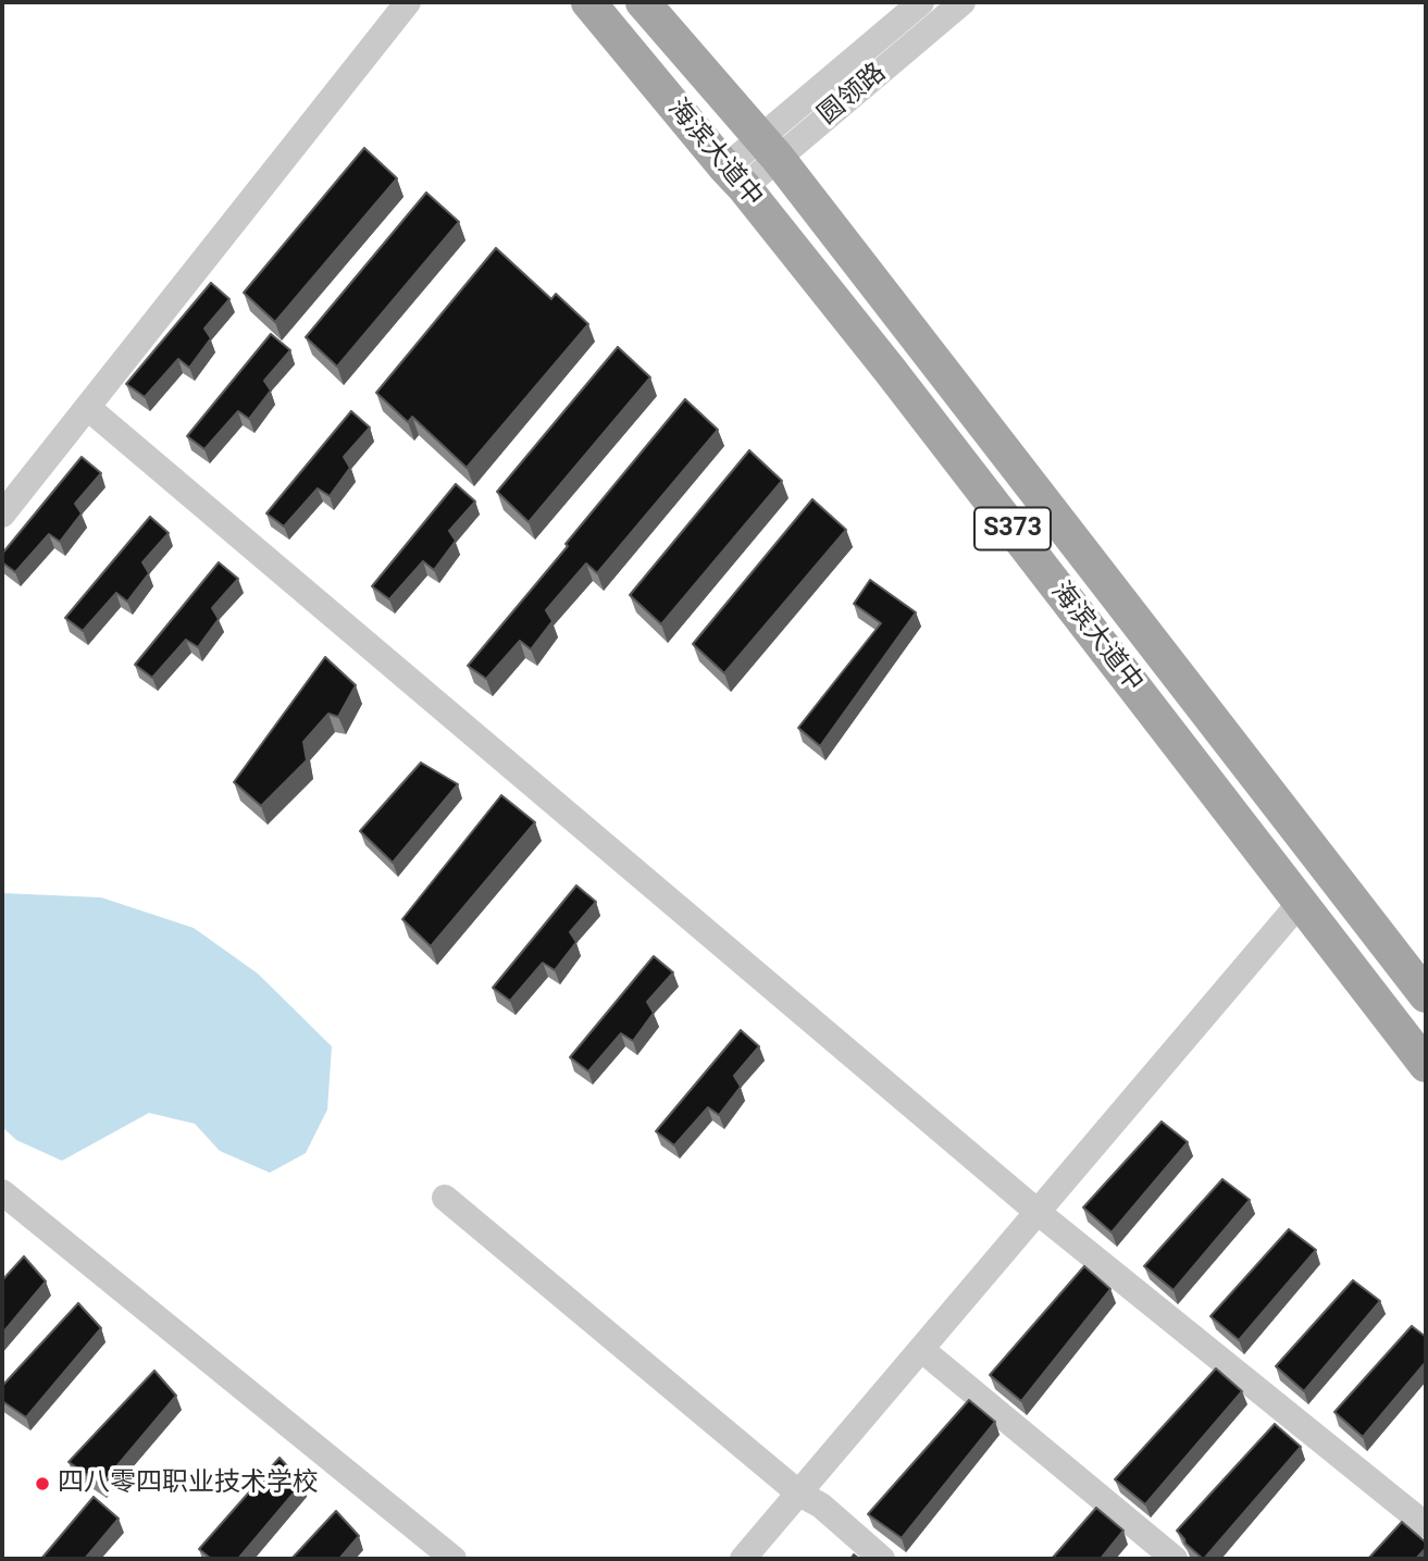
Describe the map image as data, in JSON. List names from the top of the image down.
{
  "streets": {
    "main road": ["海滨大道中", "S373"],
    "street": ["圆领路"]
  },
  "crossings": [
    ["圆领路", "海滨大道中"]
  ],
  "places": ["四八零四职业技术学校"]
}
